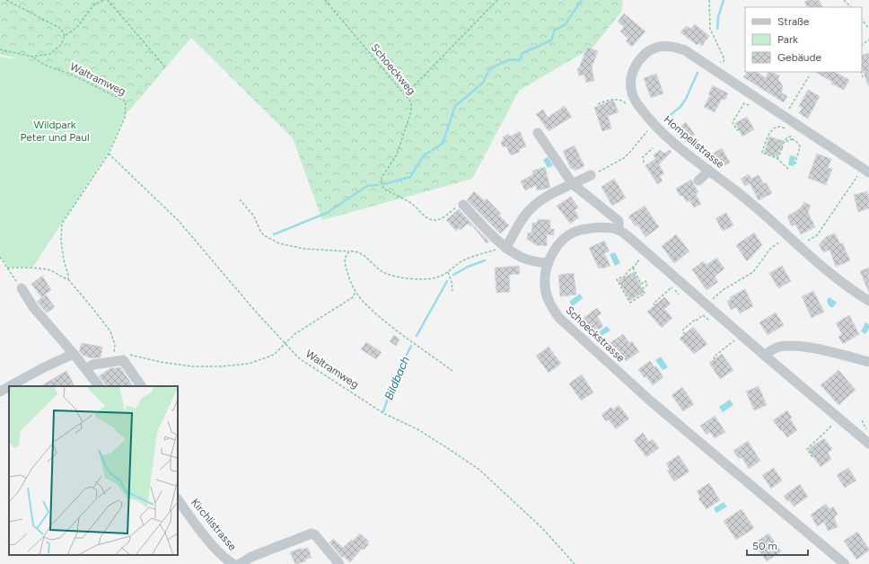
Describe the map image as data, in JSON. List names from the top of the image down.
{
  "streets": {
    "street": ["Hompelistrasse", "Schoeckstrasse", "Kirchlistrasse"],
    "path": ["Schoeckweg", "Waltramweg"]
  },
  "water": ["Bildbach"],
  "parks": ["Wildpark Peter und Paul"],
  "legend": ["Straße", "Park", "Gebäude"],
  "scale_bar": "50 m"
}
